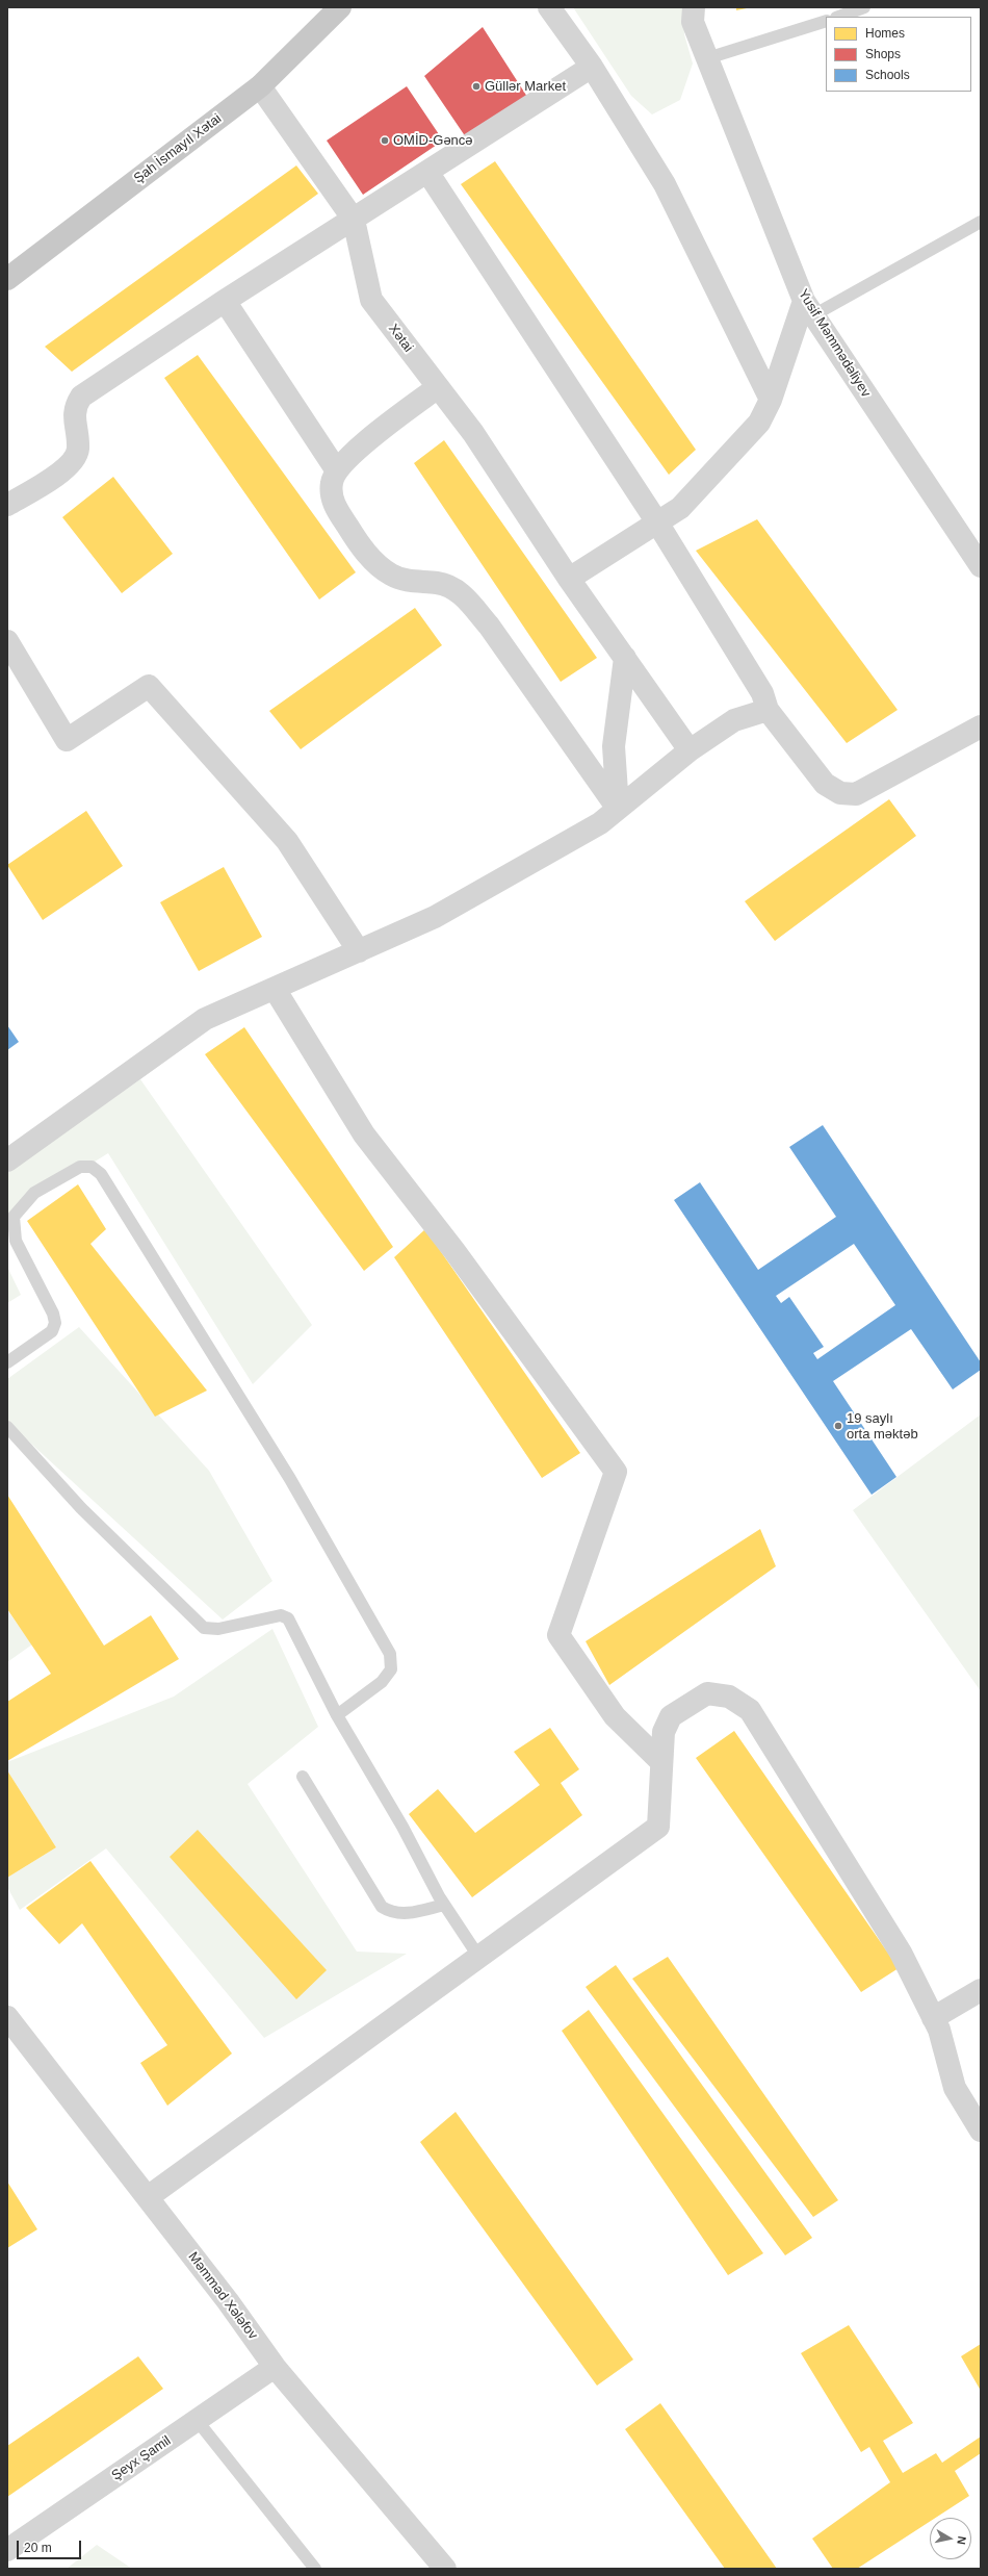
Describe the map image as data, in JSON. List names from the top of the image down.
{
  "streets": {
    "main road": ["Şah İsmayıl Xətai"],
    "street": [
      "Xətai",
      "Yusif Məmmədəliyev",
      "Məmməd Xələfov",
      "Şeyx Şamil"
    ]
  },
  "crossings": [
    ["Şah İsmayıl Xətai", "Xətai"],
    ["Məmməd Xələfov", "Şeyx Şamil"]
  ],
  "places": ["Güllər Market", "OMİD-Gəncə", "19 saylı orta məktəb"],
  "legend": ["Homes", "Shops", "Schools"],
  "scale_bar": "20 m",
  "north": "right"
}
